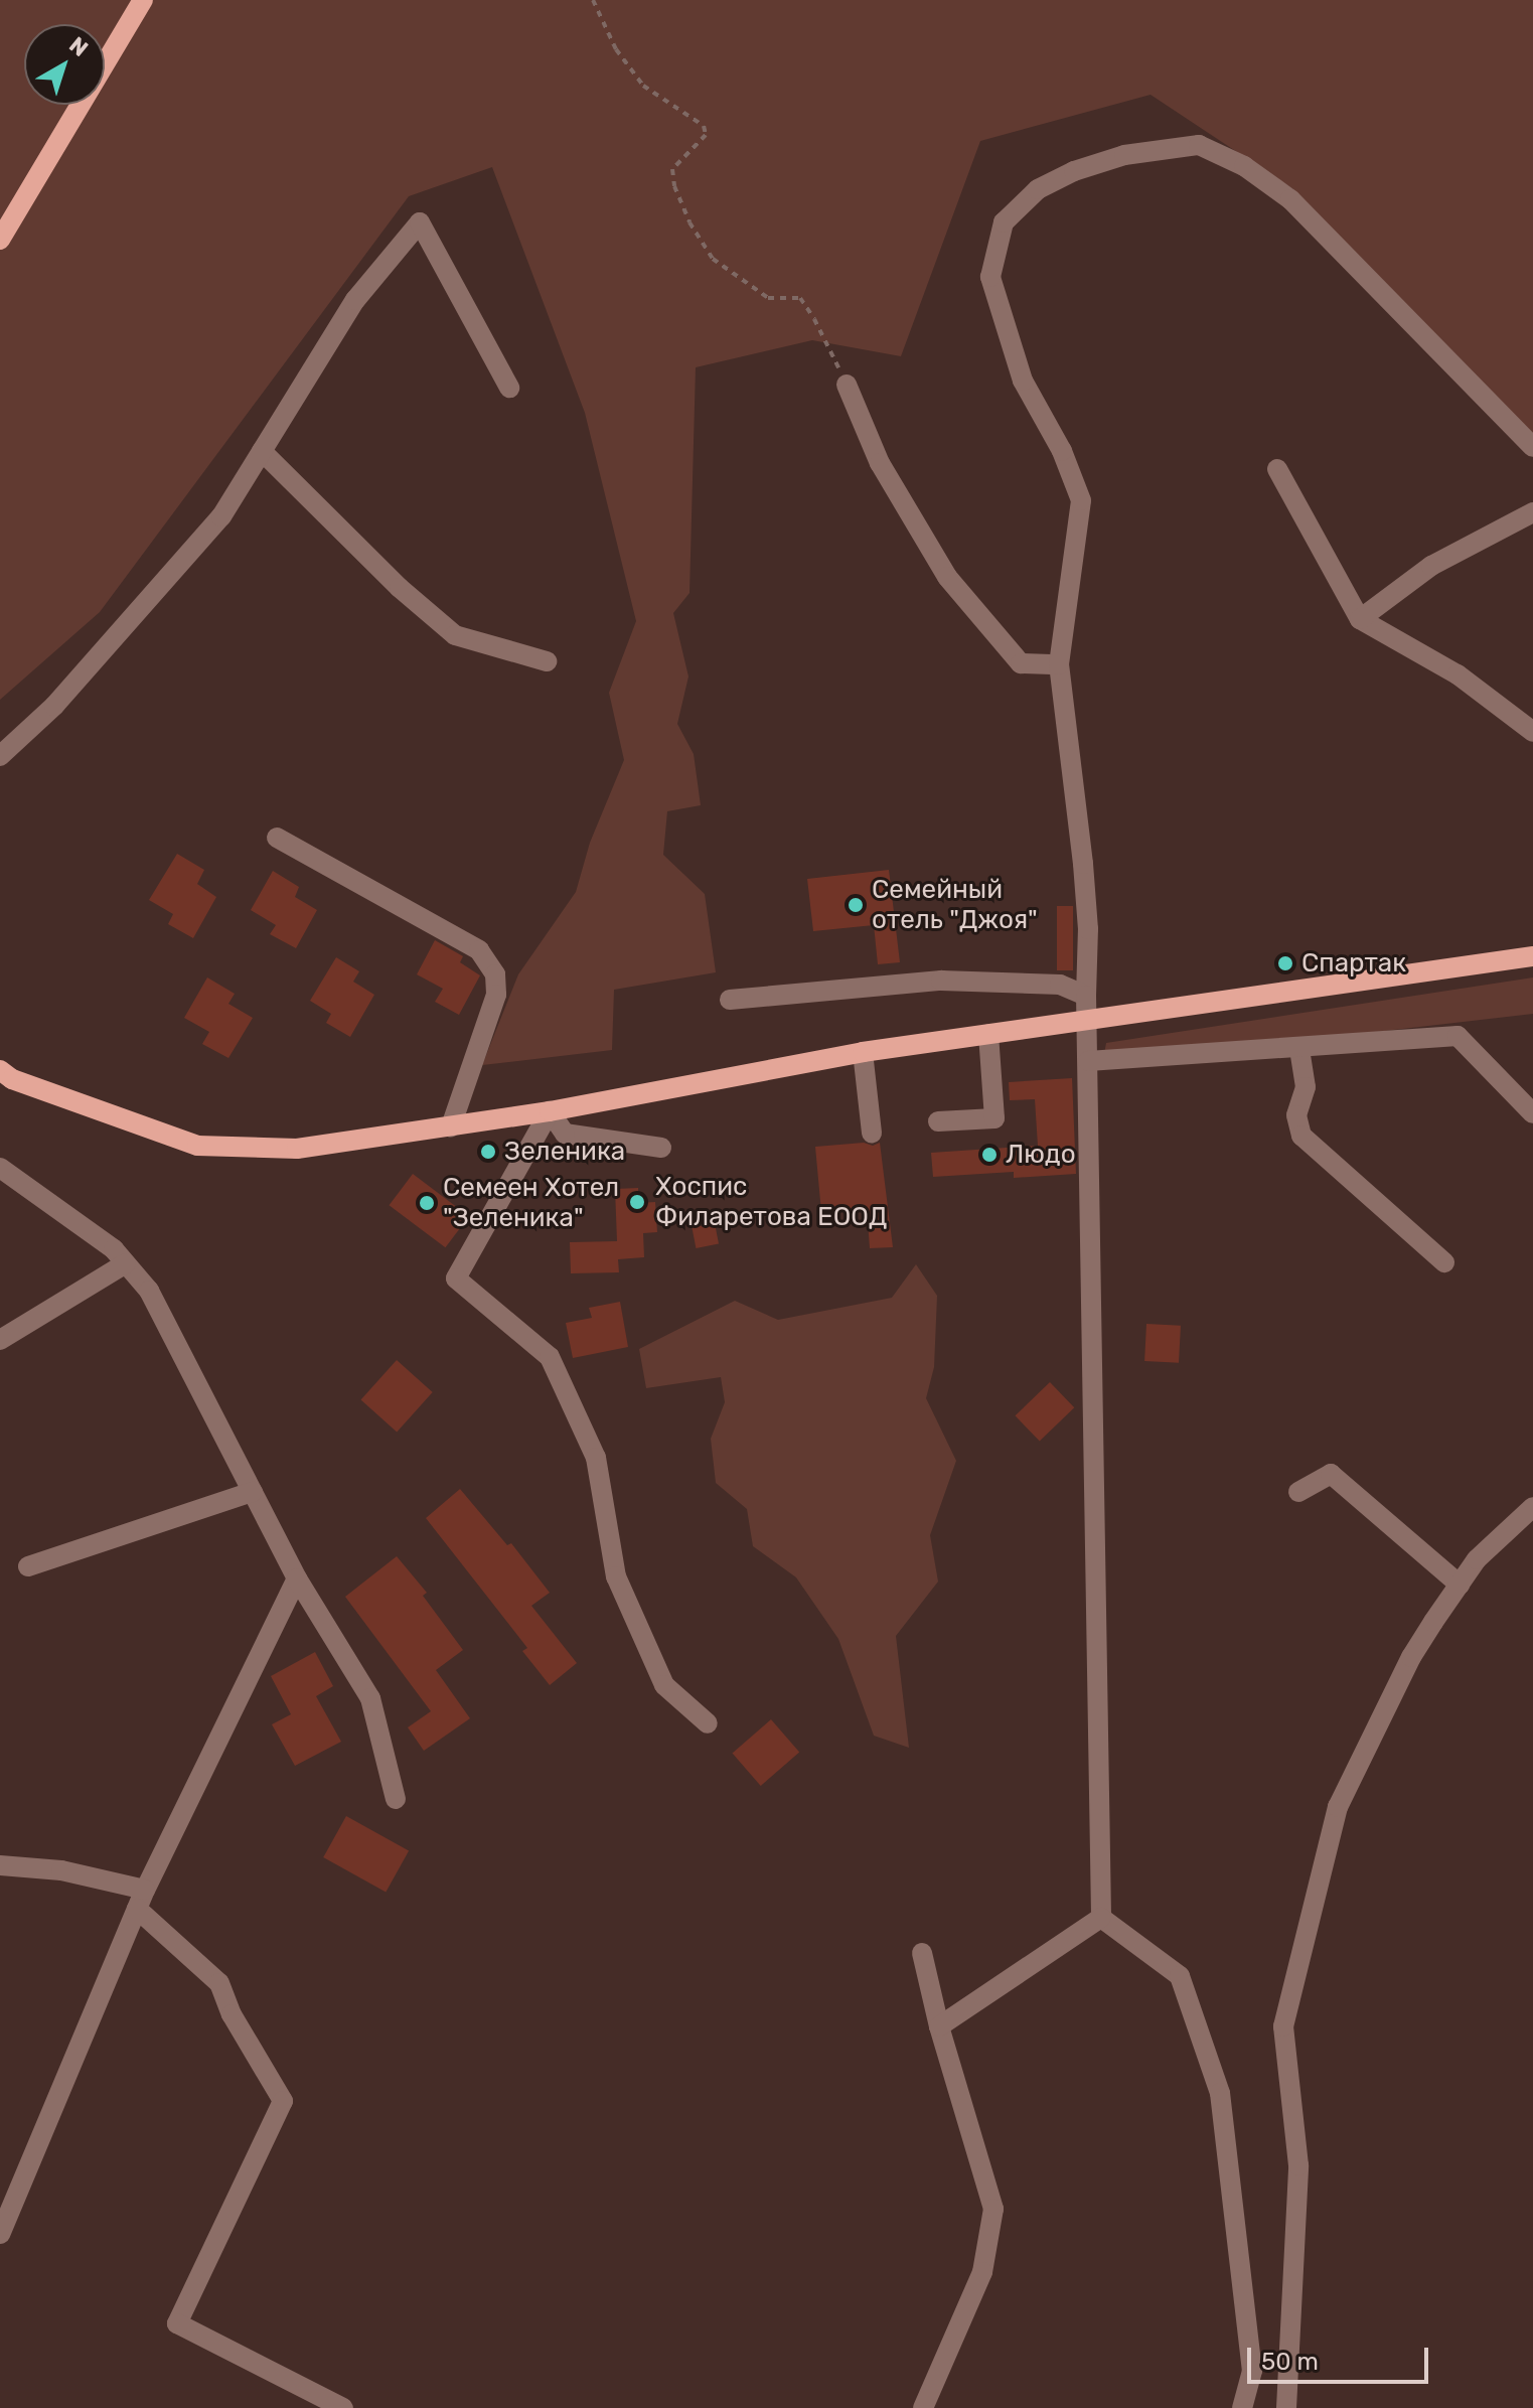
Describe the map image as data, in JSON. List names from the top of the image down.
{
  "places": [
    "Семейный отель \"Джоя\"",
    "Спартак",
    "Зеленика",
    "Людо",
    "Хоспис Филаретова ЕООД",
    "Семеен Хотел \"Зеленика\""
  ],
  "scale_bar": "50 m",
  "north": "top right"
}
